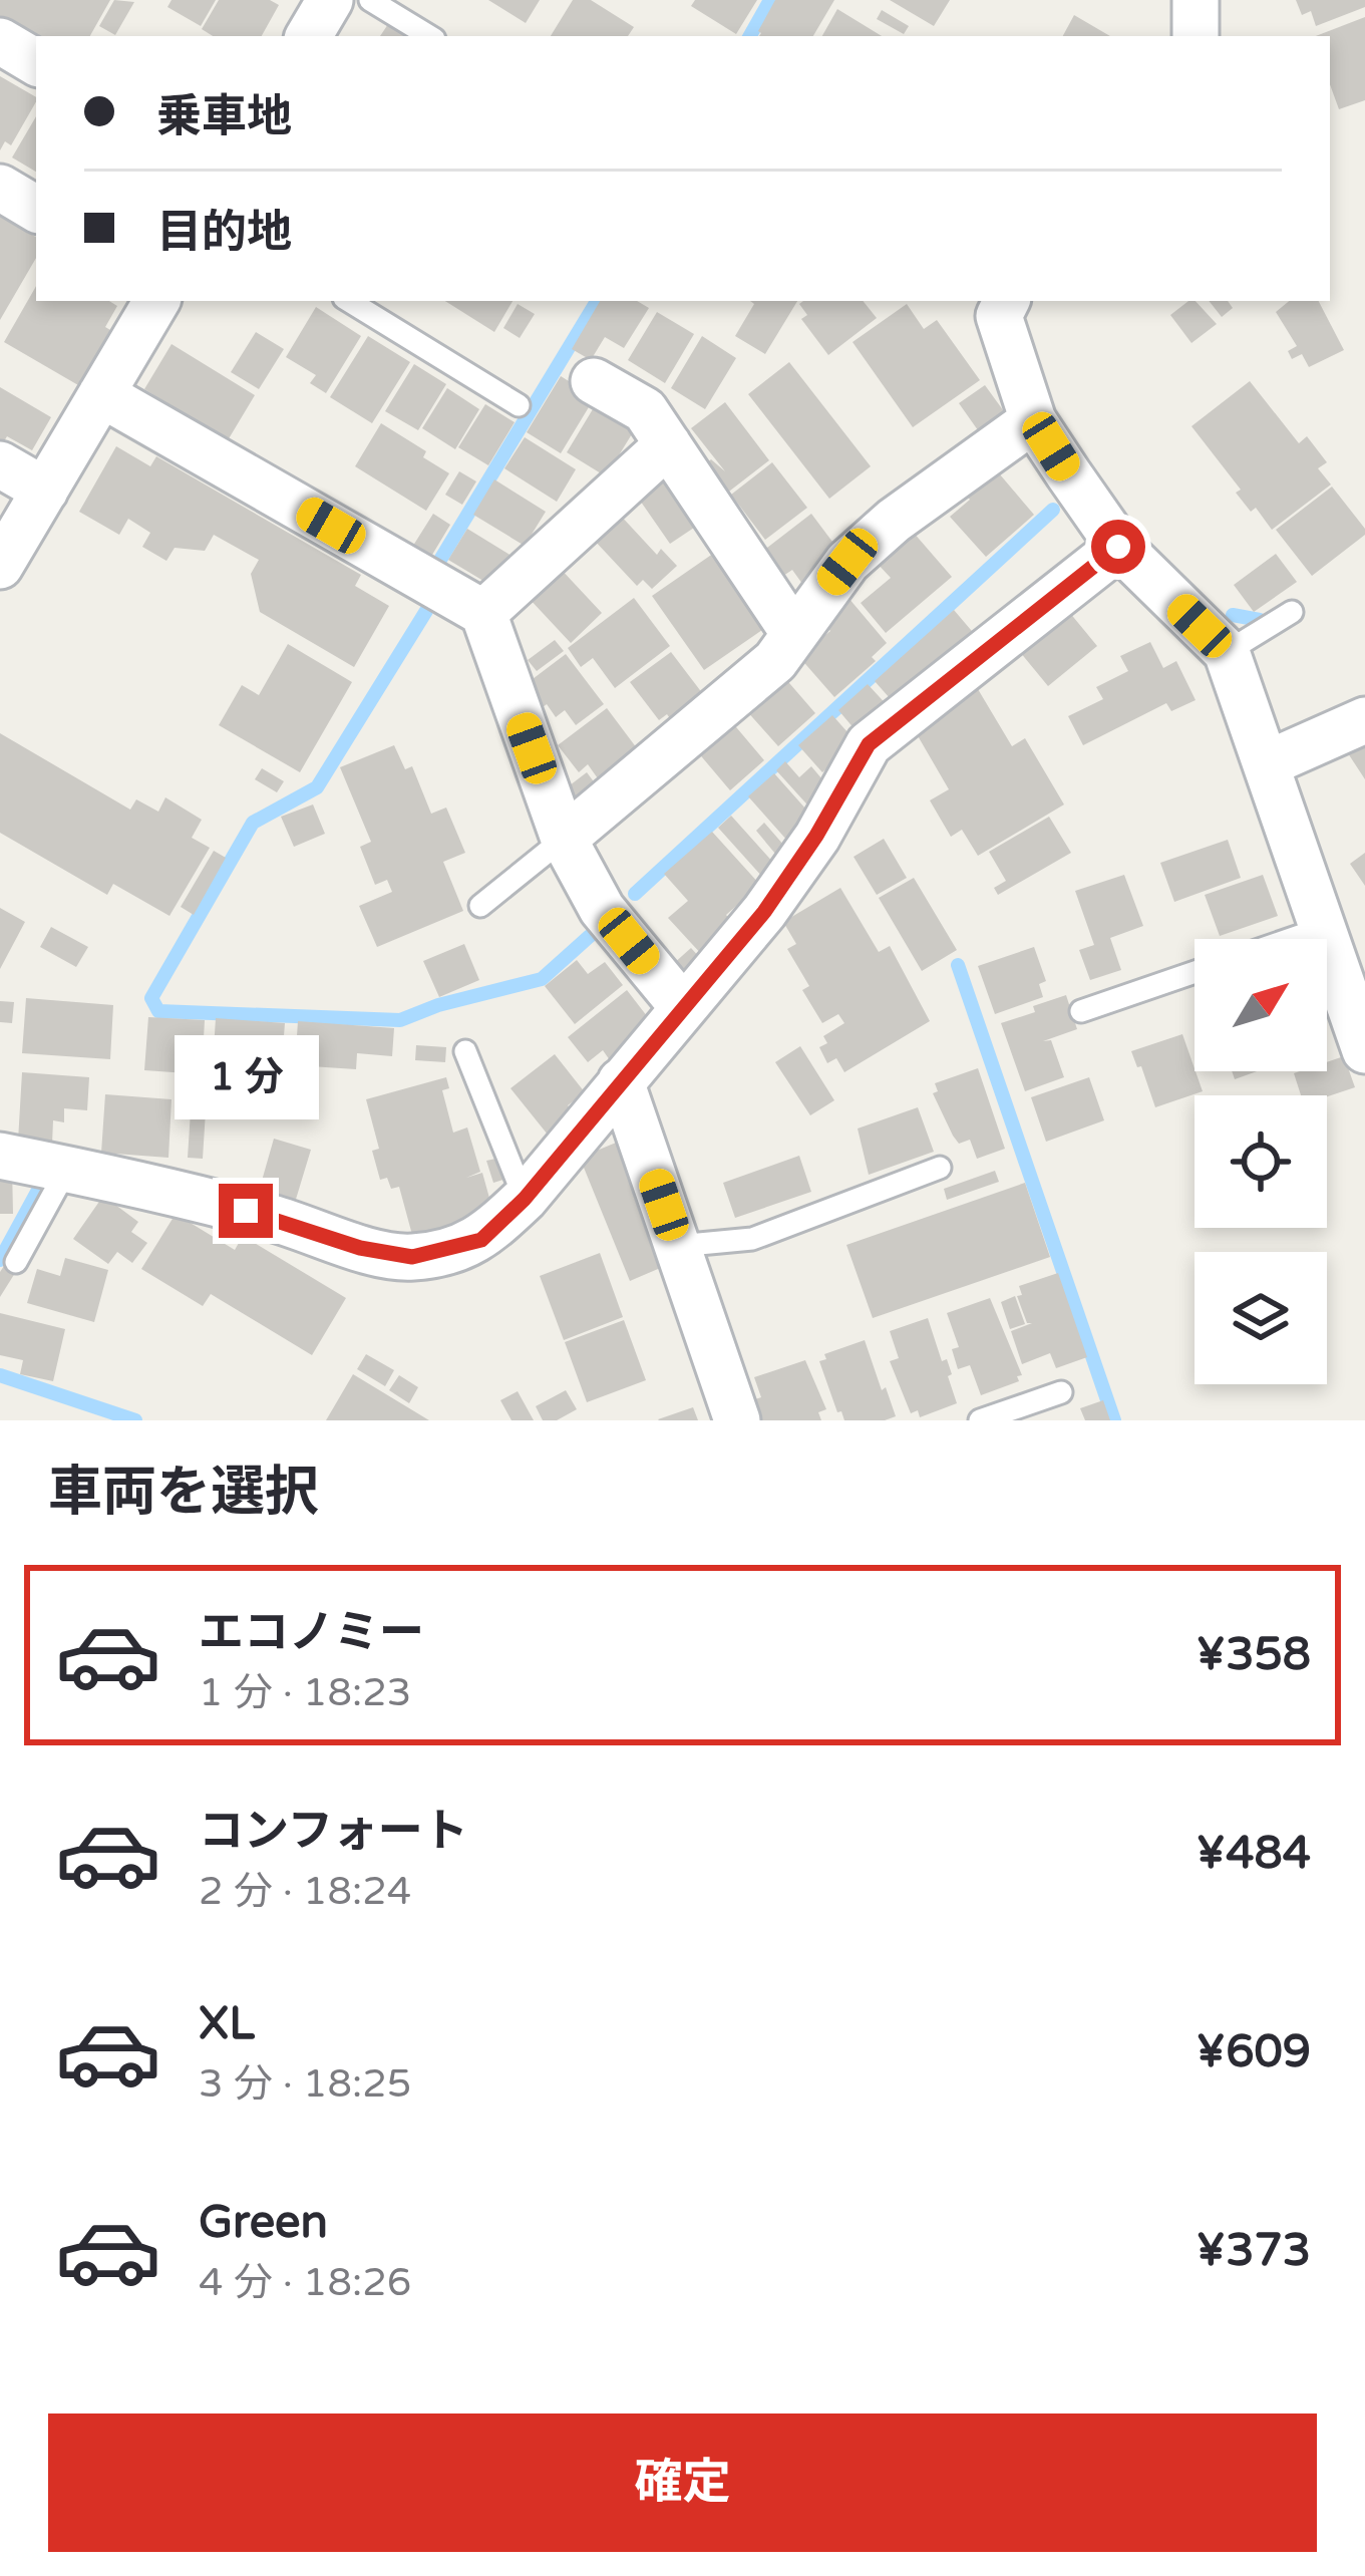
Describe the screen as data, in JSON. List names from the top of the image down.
{
  "north": "top right",
  "page": {
    "banner": ["乗車地", "目的地"],
    "bubble": "1 分",
    "heading": "車両を選択",
    "list": [
      {
        "name": "エコノミー",
        "note": "1 分 · 18:23",
        "value": "¥358"
      },
      {
        "name": "コンフォート",
        "note": "2 分 · 18:24",
        "value": "¥484"
      },
      {
        "name": "XL",
        "note": "3 分 · 18:25",
        "value": "¥609"
      },
      {
        "name": "Green",
        "note": "4 分 · 18:26",
        "value": "¥373"
      }
    ],
    "buttons": "確定"
  }
}
